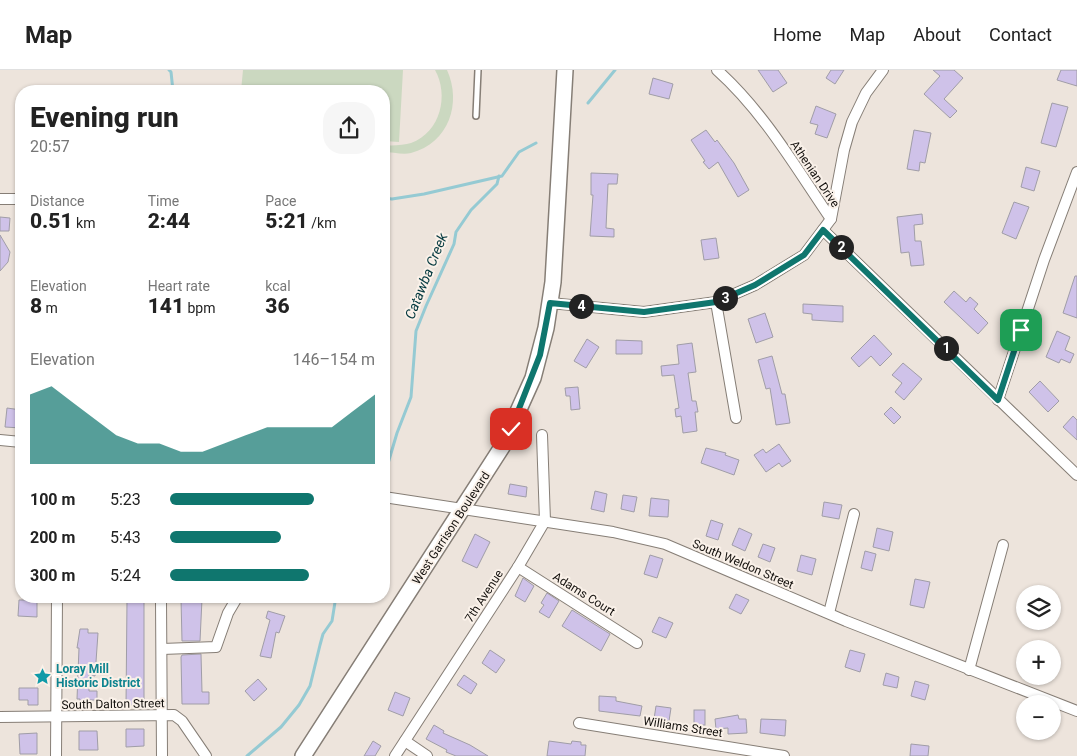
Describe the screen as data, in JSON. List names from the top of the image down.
{
  "streets": {
    "main road": ["West Garrison Boulevard"],
    "street": [
      "Athenian Drive",
      "South Weldon Street",
      "Adams Court",
      "7th Avenue",
      "South Dalton Street",
      "Williams Street"
    ]
  },
  "crossings": [
    ["Athenian Drive", "West Garrison Boulevard"],
    ["West Garrison Boulevard", "South Weldon Street"],
    ["South Weldon Street", "7th Avenue"],
    ["Adams Court", "7th Avenue"]
  ],
  "water": ["Catawba Creek"],
  "places": {
    "place": ["Loray Mill Historic District"]
  },
  "page": {
    "header": "Map",
    "nav": [
      "Home",
      "Map",
      "About",
      "Contact"
    ],
    "heading": ["Evening run", "20:57"],
    "stats": [
      ["Distance", "0.51 km"],
      ["Time", "2:44"],
      ["Pace", "5:21 /km"],
      ["Elevation", "8 m"],
      ["Heart rate", "141 bpm"],
      ["kcal", "36"]
    ],
    "pins": [
      "2",
      "3",
      "4",
      "1"
    ],
    "chart": ["Elevation", "146–154 m"],
    "list": [
      {
        "name": "100 m",
        "note": "5:23"
      },
      {
        "name": "200 m",
        "note": "5:43"
      },
      {
        "name": "300 m",
        "note": "5:24"
      }
    ],
    "map_buttons": ["+", "−"]
  }
}
